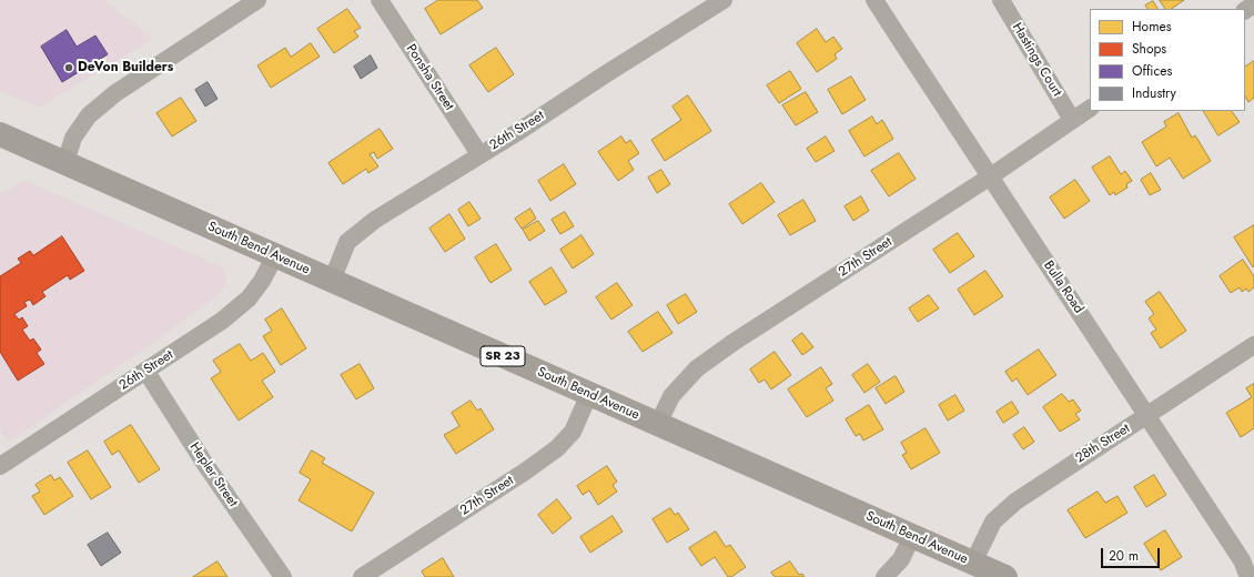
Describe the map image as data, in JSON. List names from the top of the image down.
{
  "streets": {
    "main road": ["South Bend Avenue", "SR 23"],
    "street": [
      "Hastings Court",
      "Ponsha Street",
      "26th Street",
      "27th Street",
      "Bulla Road",
      "28th Street",
      "Hepler Street"
    ]
  },
  "crossings": [
    ["Hastings Court", "27th Street"],
    ["Ponsha Street", "26th Street"],
    ["26th Street", "South Bend Avenue"],
    ["26th Street", "Hepler Street"],
    ["South Bend Avenue", "27th Street"],
    ["South Bend Avenue", "28th Street"],
    ["27th Street", "Bulla Road"],
    ["Bulla Road", "28th Street"]
  ],
  "places": ["DeVon Builders"],
  "legend": [
    "Homes",
    "Shops",
    "Offices",
    "Industry"
  ],
  "scale_bar": "20 m"
}
